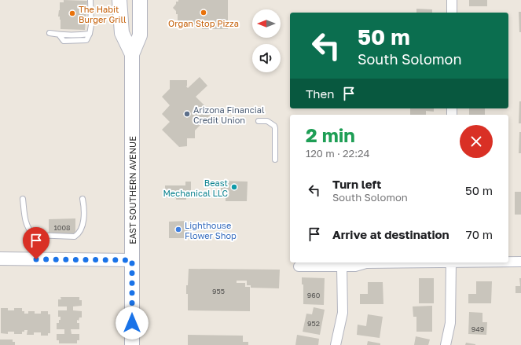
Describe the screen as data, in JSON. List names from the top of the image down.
{
  "streets": {
    "main road": ["EAST SOUTHERN AVENUE"]
  },
  "places": [
    "Organ Stop Pizza",
    "The Habit Burger Grill",
    "Arizona Financial Credit Union",
    "Beast Mechanical LLC",
    "Lighthouse Flower Shop"
  ],
  "house_numbers": [
    "1008",
    "955",
    "960",
    "952",
    "949"
  ],
  "north": "left",
  "page": {
    "turn": ["50 m", "South Solomon"],
    "then": "Then",
    "heading": ["2 min", "120 m · 22:24"],
    "list": [
      {
        "name": "Turn left",
        "note": "South Solomon",
        "value": "50 m"
      },
      {
        "name": "Arrive at destination",
        "value": "70 m"
      }
    ]
  }
}
